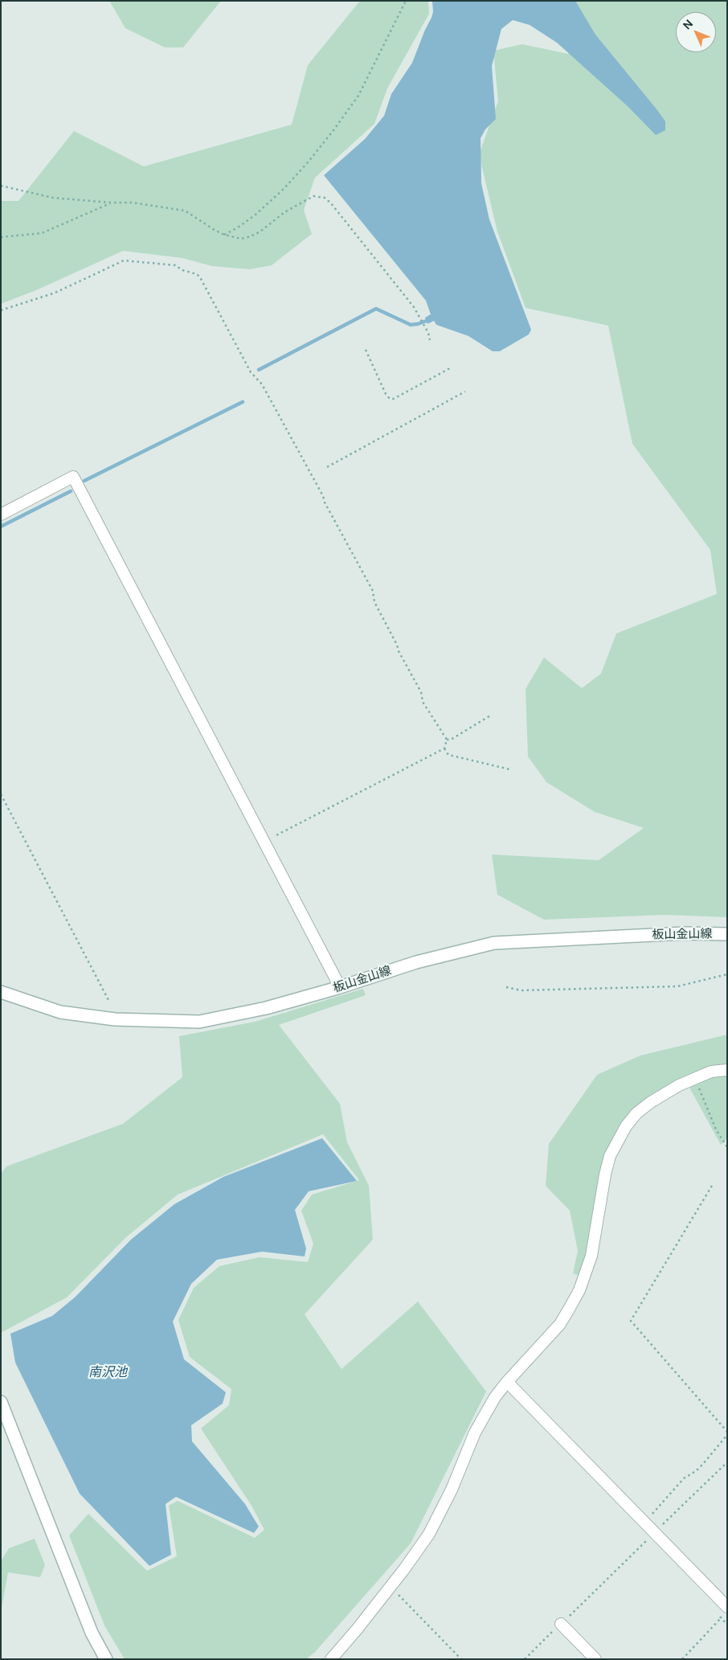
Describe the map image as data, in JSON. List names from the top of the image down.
{
  "streets": {
    "main road": ["板山金山線"]
  },
  "water": ["南沢池"],
  "north": "top left"
}
